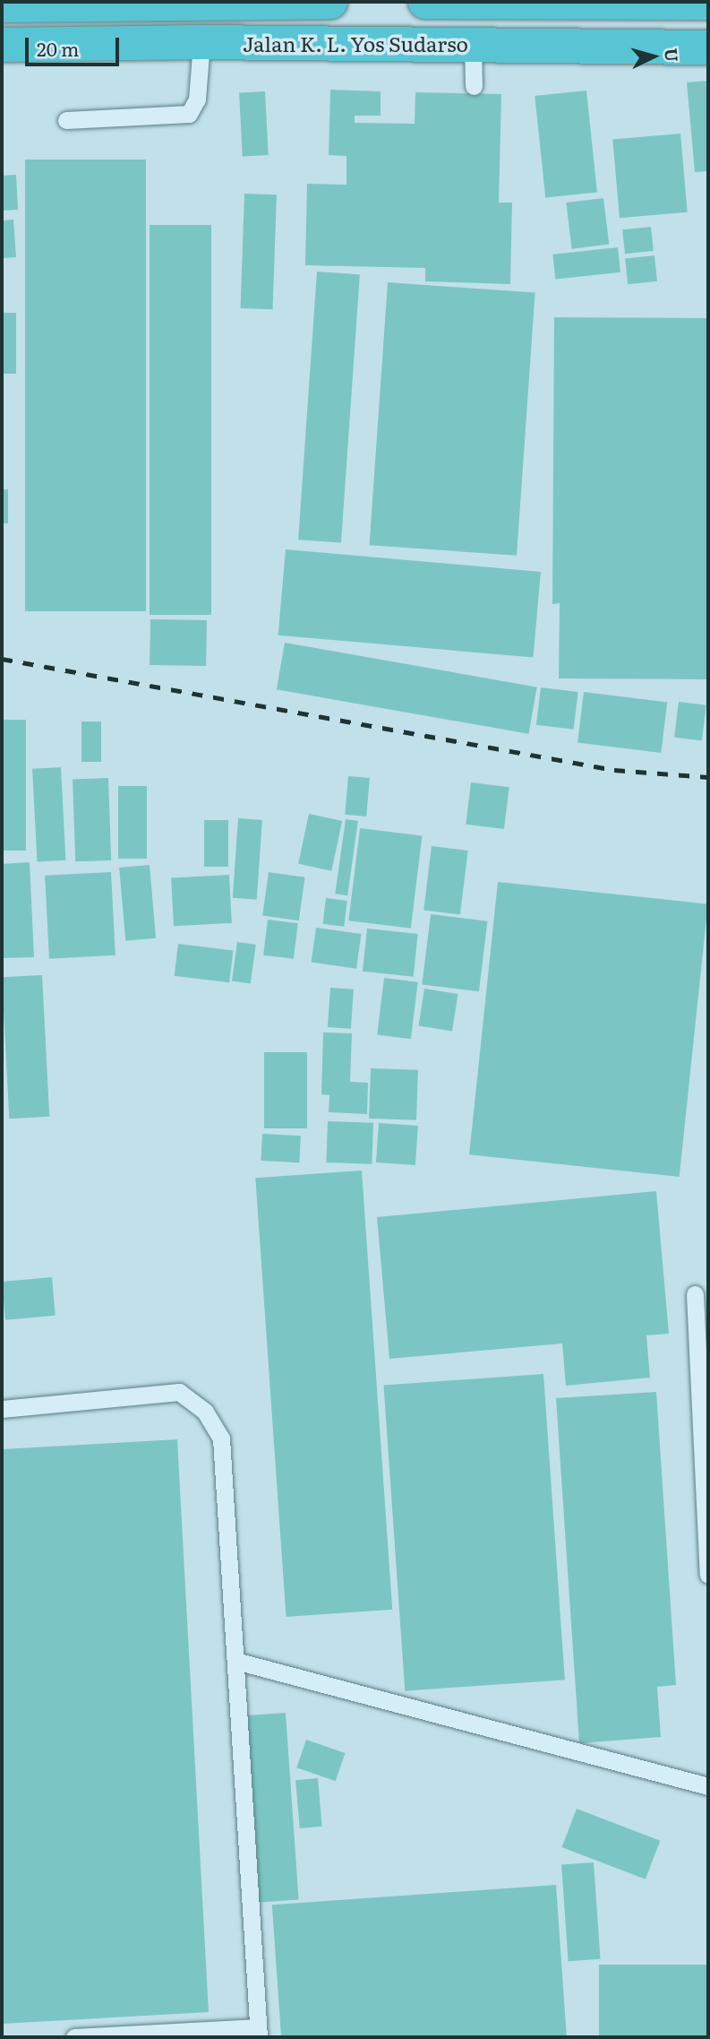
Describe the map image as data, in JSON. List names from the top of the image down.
{
  "streets": {
    "highway": ["Jalan K. L. Yos Sudarso"]
  },
  "scale_bar": "20 m",
  "north": "right"
}
